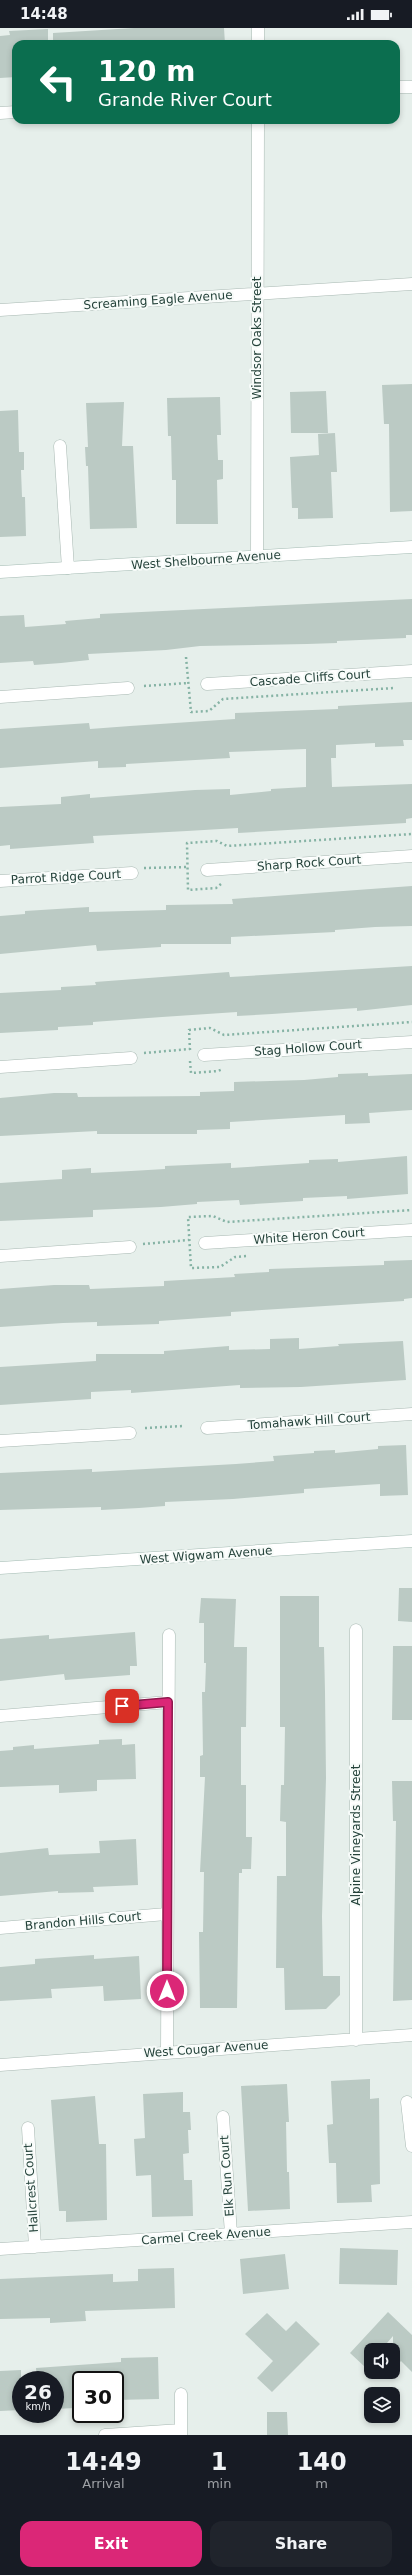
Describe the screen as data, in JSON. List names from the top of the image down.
{
  "streets": {
    "street": [
      "Screaming Eagle Avenue",
      "Windsor Oaks Street",
      "West Shelbourne Avenue",
      "Cascade Cliffs Court",
      "Sharp Rock Court",
      "Parrot Ridge Court",
      "Stag Hollow Court",
      "White Heron Court",
      "Tomahawk Hill Court",
      "West Wigwam Avenue",
      "Alpine Vineyards Street",
      "Brandon Hills Court",
      "West Cougar Avenue",
      "Elk Run Court",
      "Hallcrest Court",
      "Carmel Creek Avenue"
    ]
  },
  "crossings": [
    ["Screaming Eagle Avenue", "Windsor Oaks Street"],
    ["Windsor Oaks Street", "West Shelbourne Avenue"],
    ["Alpine Vineyards Street", "West Cougar Avenue"],
    ["Elk Run Court", "Carmel Creek Avenue"],
    ["Hallcrest Court", "Carmel Creek Avenue"]
  ],
  "page": {
    "status": "14:48",
    "turn": ["120 m", "Grande River Court"],
    "speed": "26 km/h",
    "limit": "30",
    "eta": [
      "14:49",
      "Arrival",
      "1",
      "min",
      "140",
      "m"
    ],
    "buttons": ["Exit", "Share"]
  }
}
